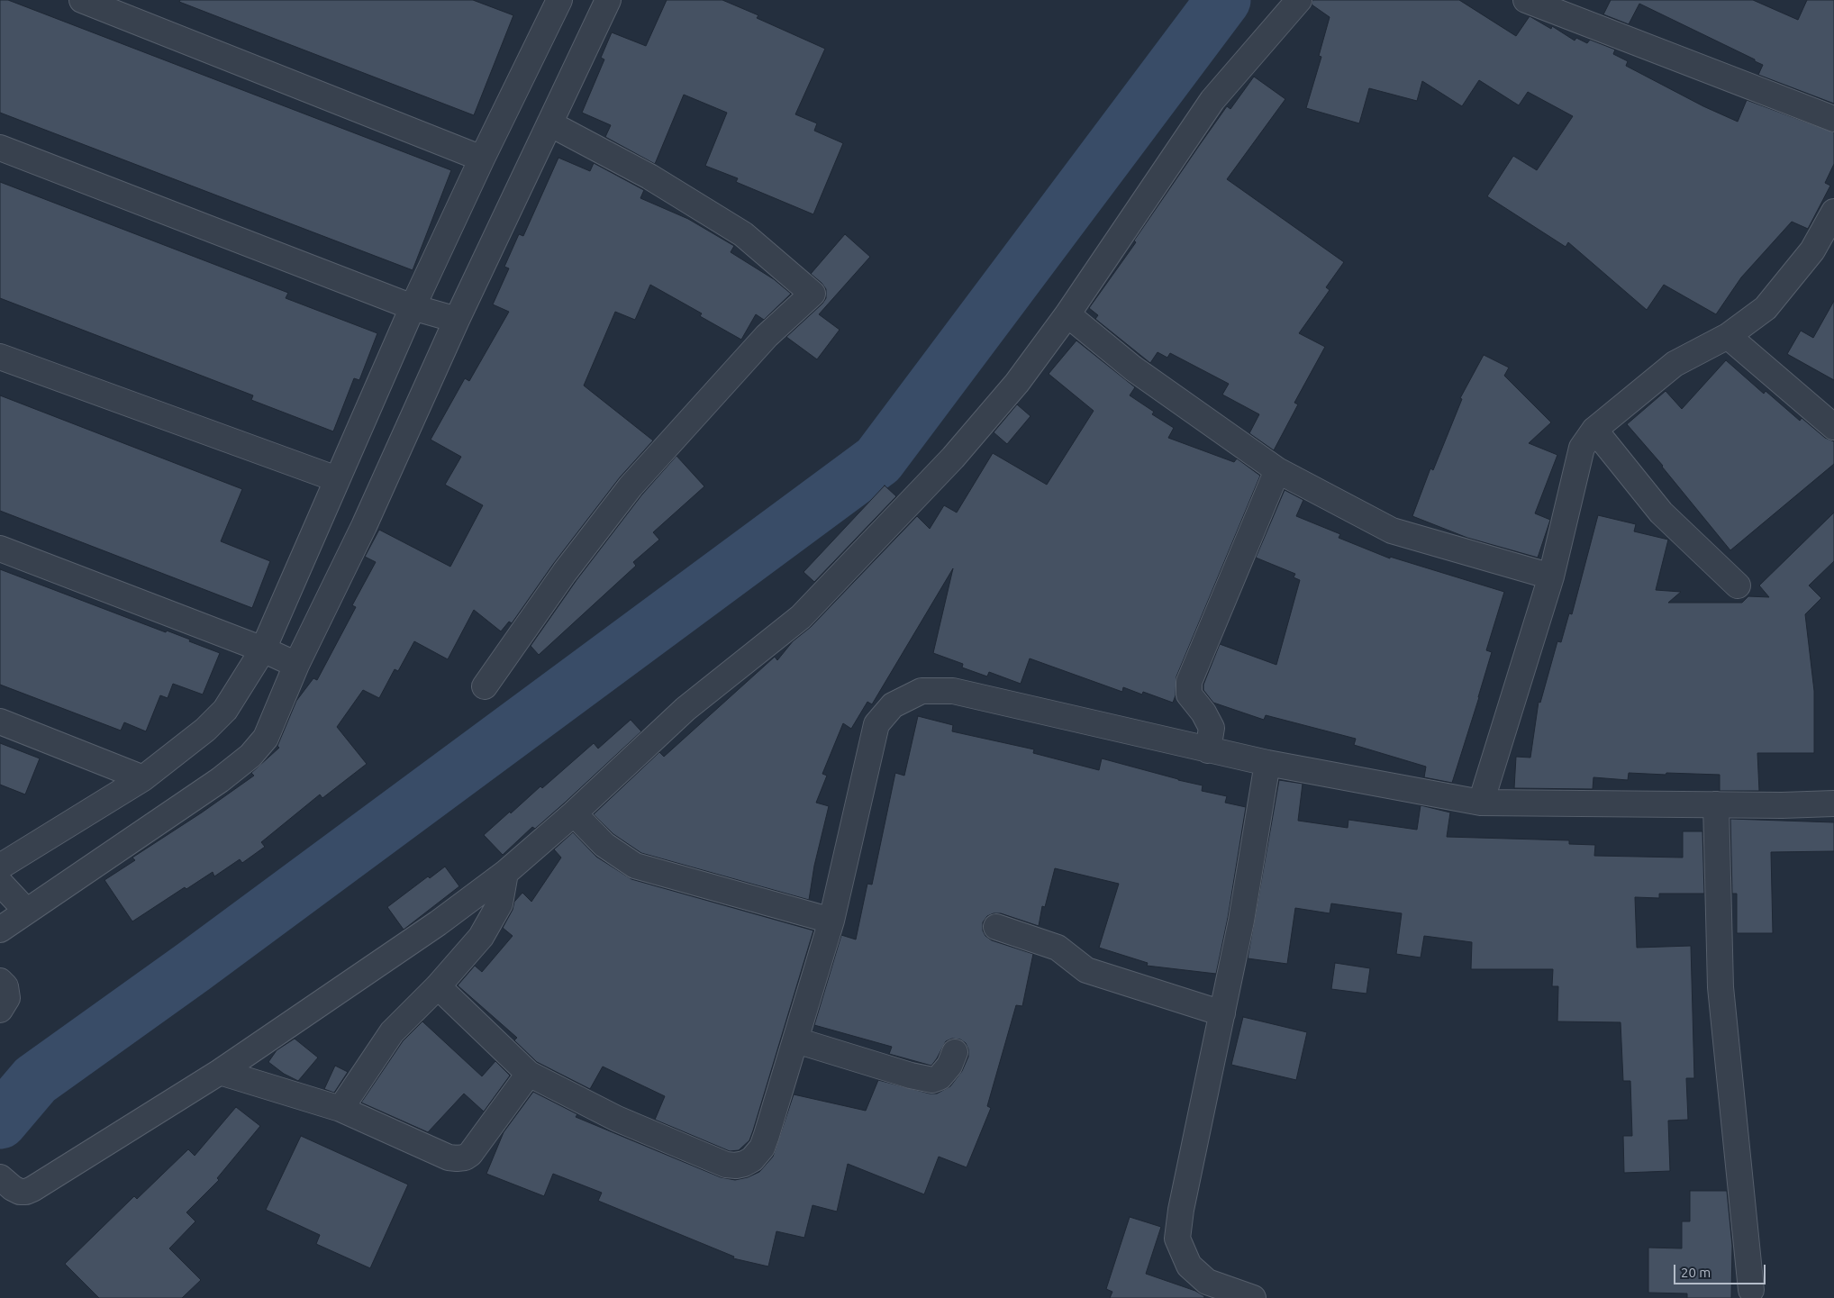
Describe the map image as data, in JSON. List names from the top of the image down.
{
  "scale_bar": "20 m"
}
